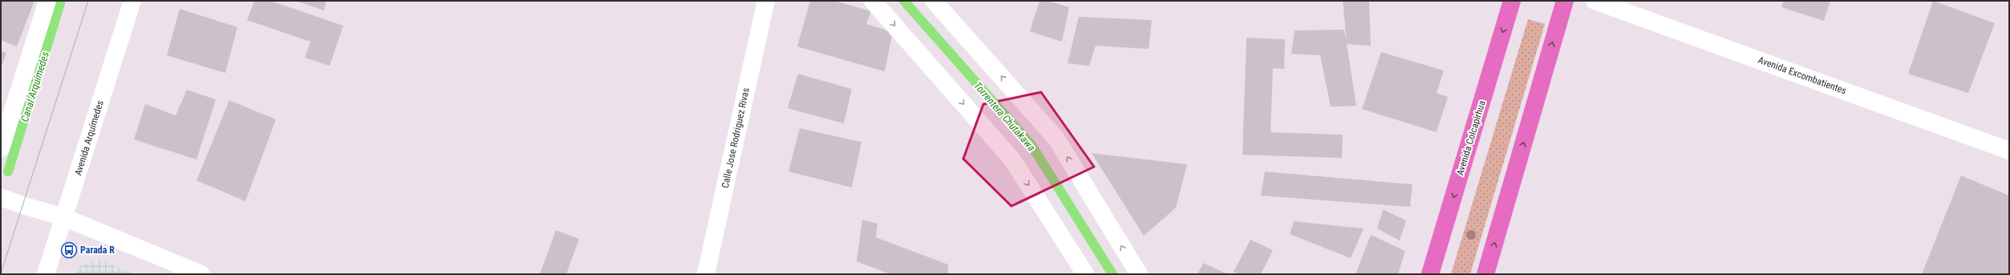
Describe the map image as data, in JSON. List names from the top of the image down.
{
  "streets": {
    "main road": ["Avenida Colcapirhua"],
    "street": ["Avenida Excombatientes", "Avenida Arquímedes", "Calle Jose Rodriguez Rivas"]
  },
  "water": ["Canal Arquímedes", "Torrentera Chutakawa"],
  "places": {
    "bus stop": ["Parada R"]
  }
}
